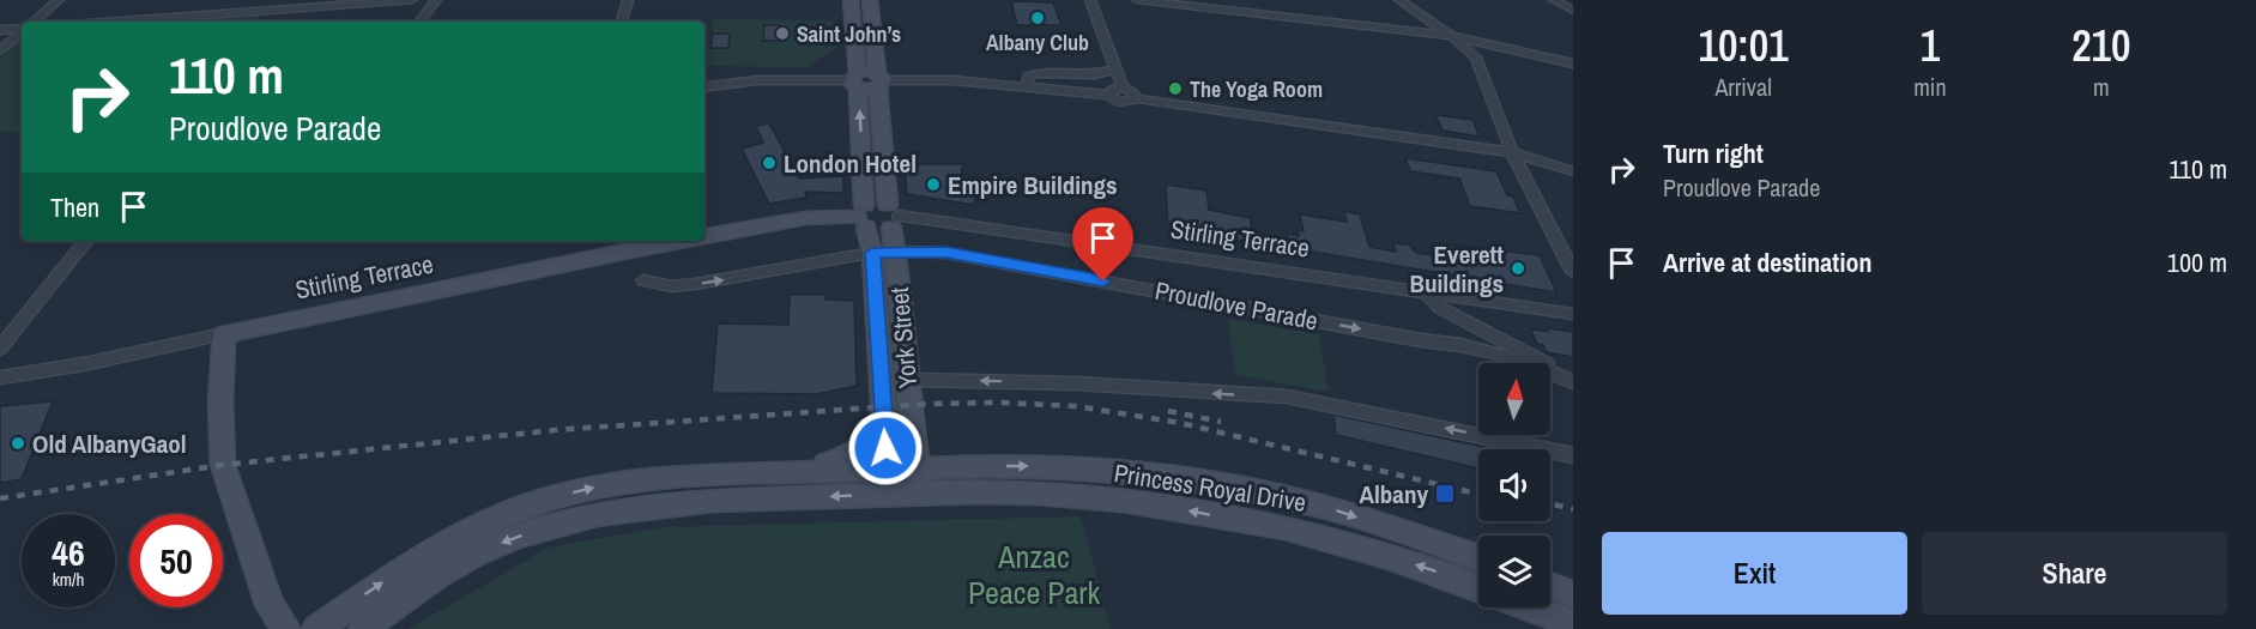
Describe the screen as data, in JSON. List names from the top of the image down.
{
  "streets": {
    "main road": ["Stirling Terrace", "York Street", "Princess Royal Drive"],
    "street": ["Proudlove Parade"]
  },
  "crossings": [
    ["Stirling Terrace", "York Street"],
    ["Proudlove Parade", "York Street"],
    ["York Street", "Princess Royal Drive"]
  ],
  "parks": ["Anzac Peace Park"],
  "places": {
    "other": [
      "Albany Club",
      "Saint John’s",
      "The Yoga Room",
      "London Hotel",
      "Empire Buildings",
      "Everett Buildings",
      "Old AlbanyGaol"
    ],
    "transit": ["Albany"]
  },
  "north": "top",
  "page": {
    "eta": [
      "10:01",
      "Arrival",
      "1",
      "min",
      "210",
      "m"
    ],
    "turn": ["110 m", "Proudlove Parade"],
    "list": [
      {
        "name": "Turn right",
        "note": "Proudlove Parade",
        "value": "110 m"
      },
      {
        "name": "Arrive at destination",
        "value": "100 m"
      }
    ],
    "then": "Then",
    "speed": "46 km/h",
    "limit": "50",
    "buttons": ["Exit", "Share"]
  }
}
